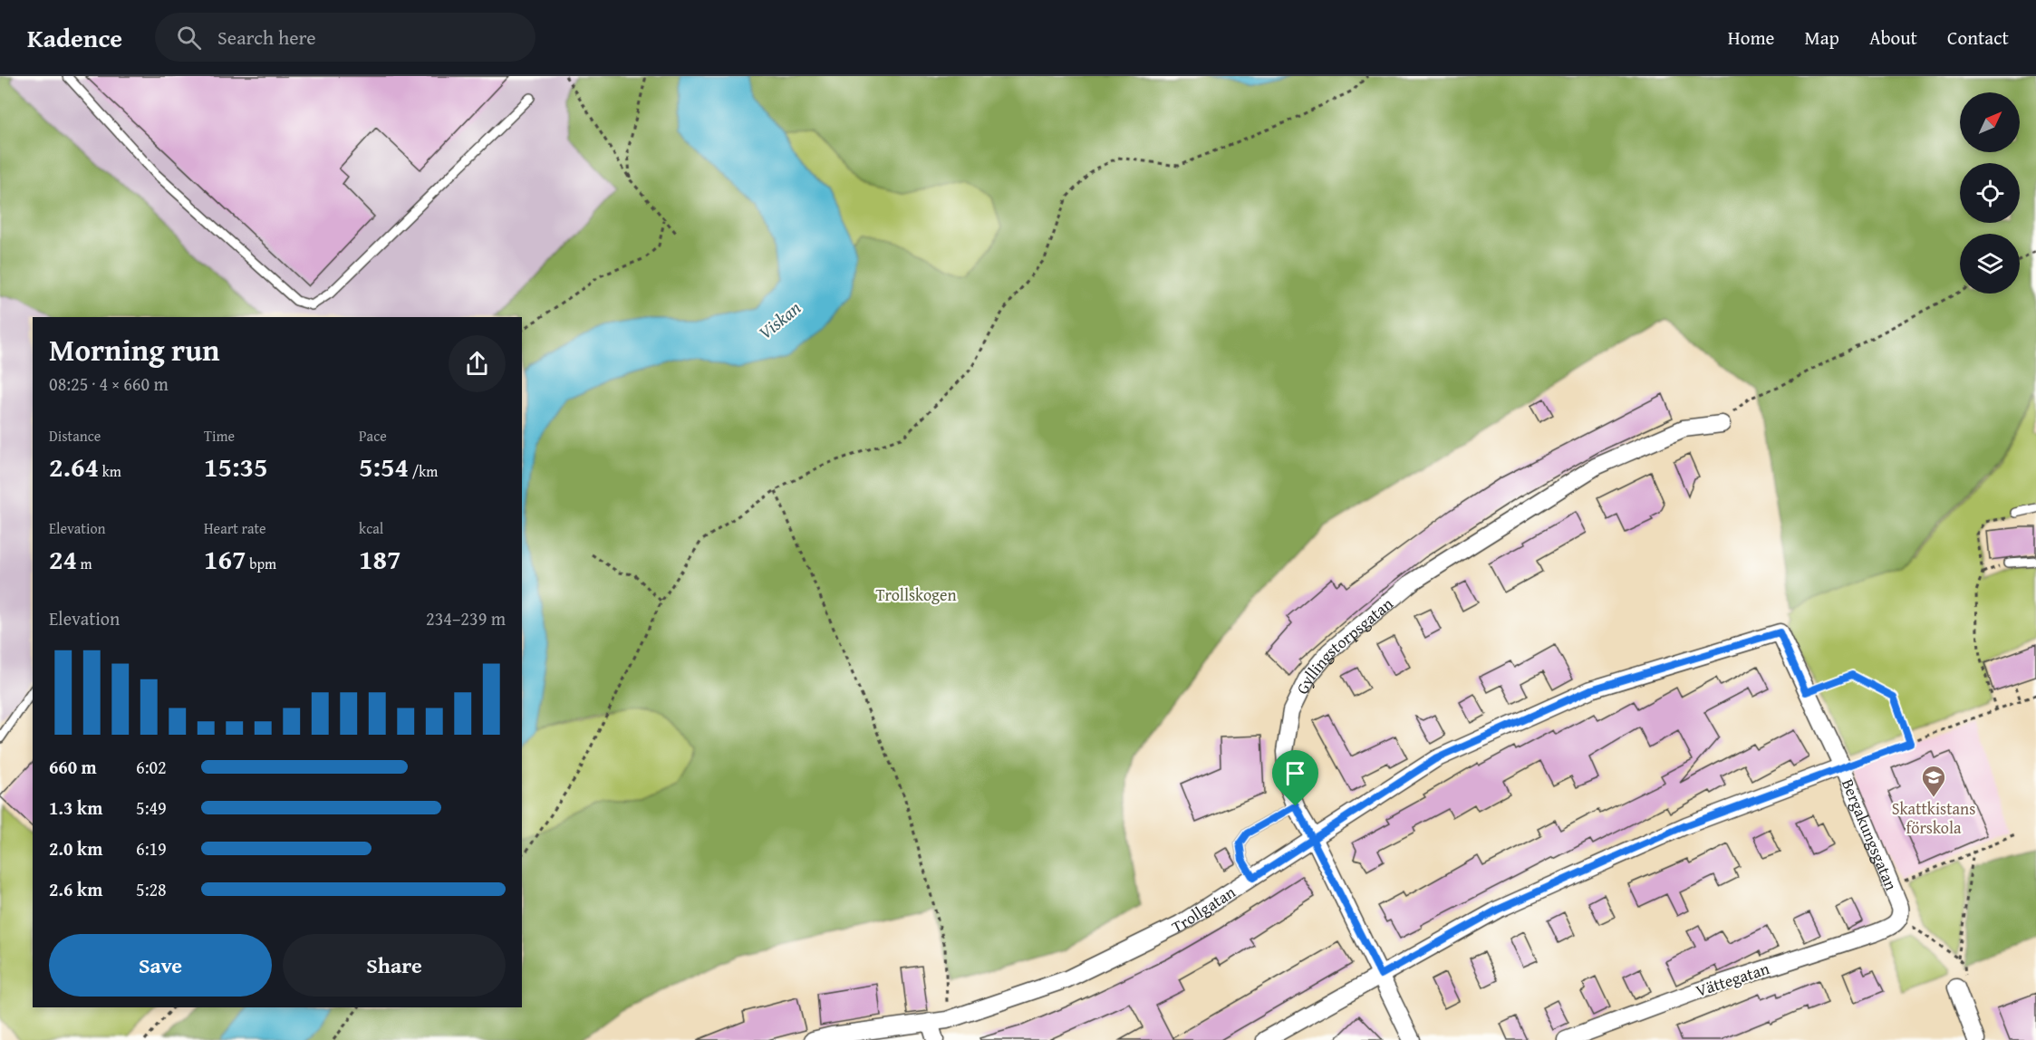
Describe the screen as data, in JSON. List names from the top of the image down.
{
  "streets": {
    "street": [
      "Gyllingstorpsgatan",
      "Bergakungsgatan",
      "Trollgatan",
      "Vättegatan"
    ]
  },
  "crossings": [
    ["Gyllingstorpsgatan", "Trollgatan"],
    ["Bergakungsgatan", "Trollgatan"],
    ["Bergakungsgatan", "Vättegatan"]
  ],
  "water": ["Viskan"],
  "parks": ["Trollskogen"],
  "places": {
    "school or university": ["Skattkistans förskola"]
  },
  "north": "top right",
  "page": {
    "header": "Kadence",
    "search": "Search here",
    "nav": [
      "Home",
      "Map",
      "About",
      "Contact"
    ],
    "heading": ["Morning run", "08:25 · 4 × 660 m"],
    "stats": [
      ["Distance", "2.64 km"],
      ["Time", "15:35"],
      ["Pace", "5:54 /km"],
      ["Elevation", "24 m"],
      ["Heart rate", "167 bpm"],
      ["kcal", "187"]
    ],
    "chart": ["Elevation", "234–239 m"],
    "list": [
      {
        "name": "660 m",
        "note": "6:02"
      },
      {
        "name": "1.3 km",
        "note": "5:49"
      },
      {
        "name": "2.0 km",
        "note": "6:19"
      },
      {
        "name": "2.6 km",
        "note": "5:28"
      }
    ],
    "buttons": ["Save", "Share"]
  }
}
